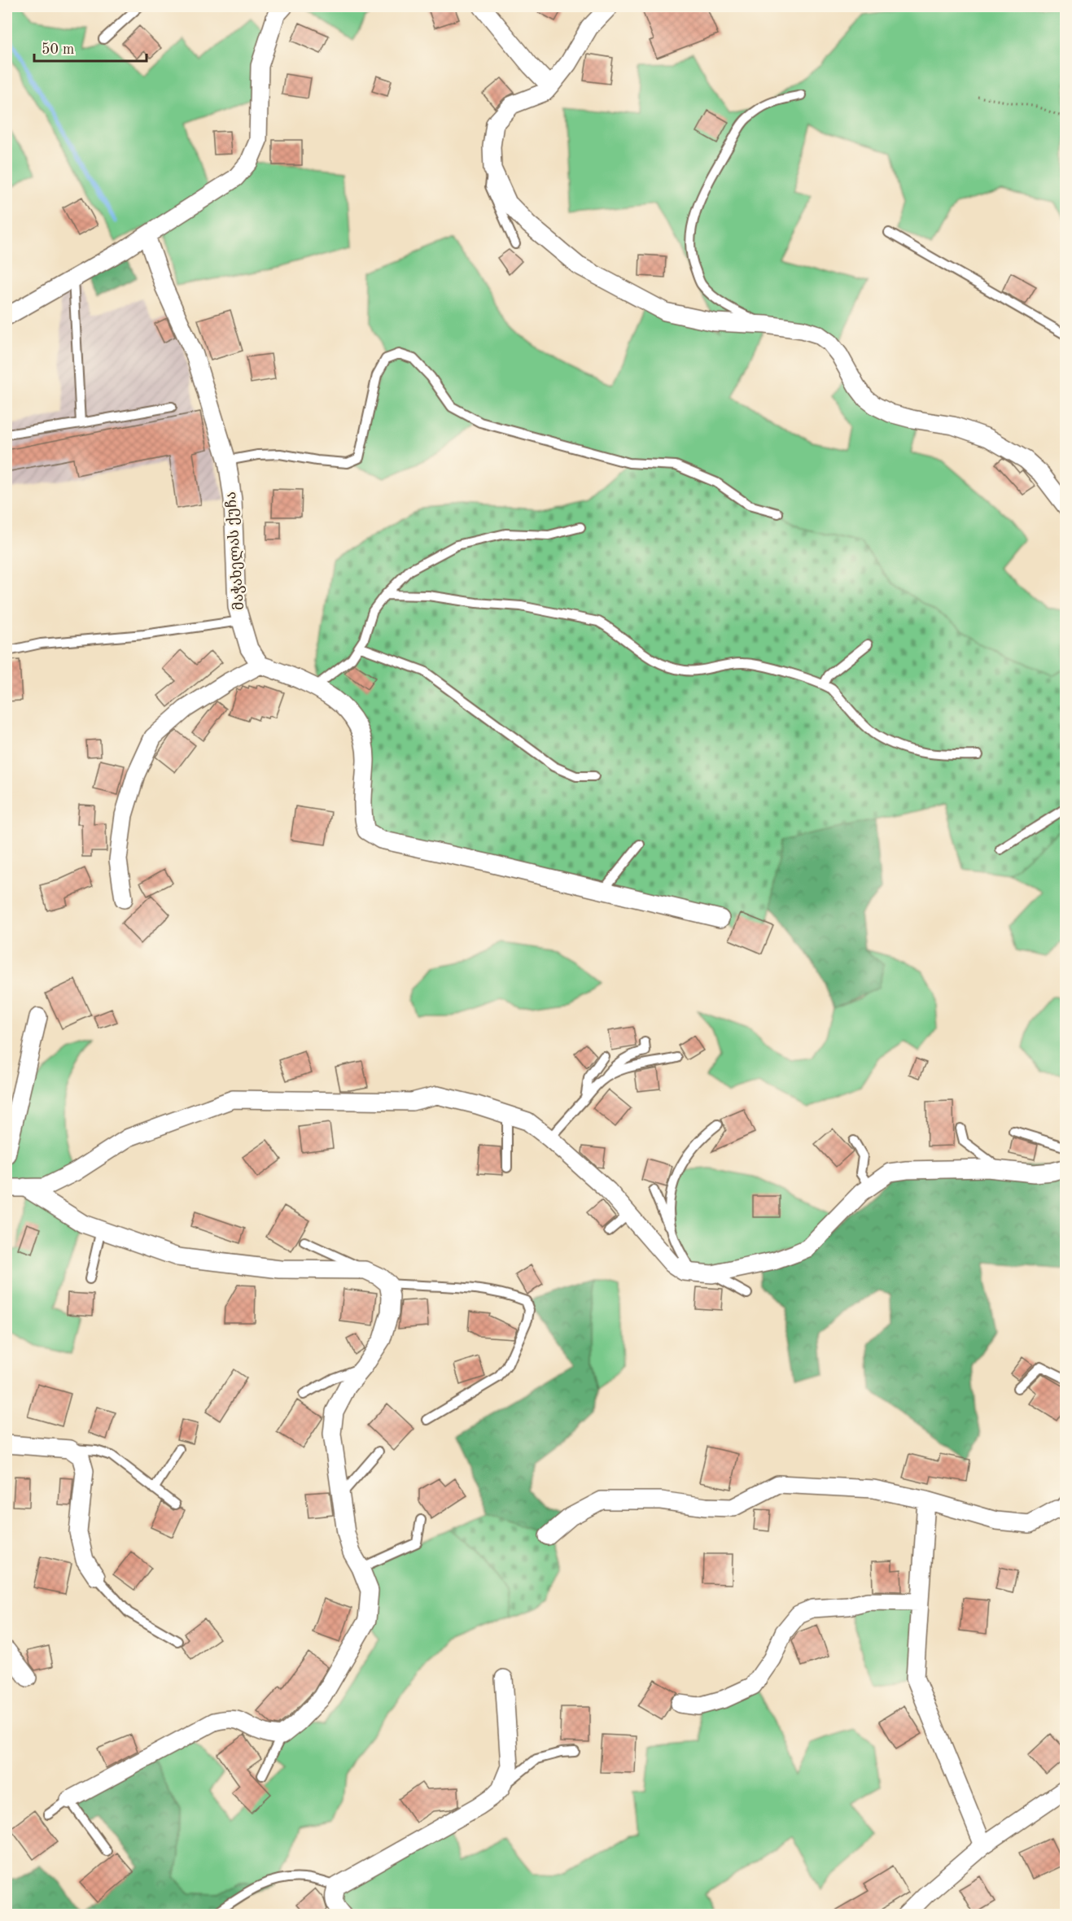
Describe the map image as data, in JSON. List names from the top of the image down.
{
  "streets": {
    "street": ["მაჭახელას ქუჩა"]
  },
  "scale_bar": "50 m"
}
